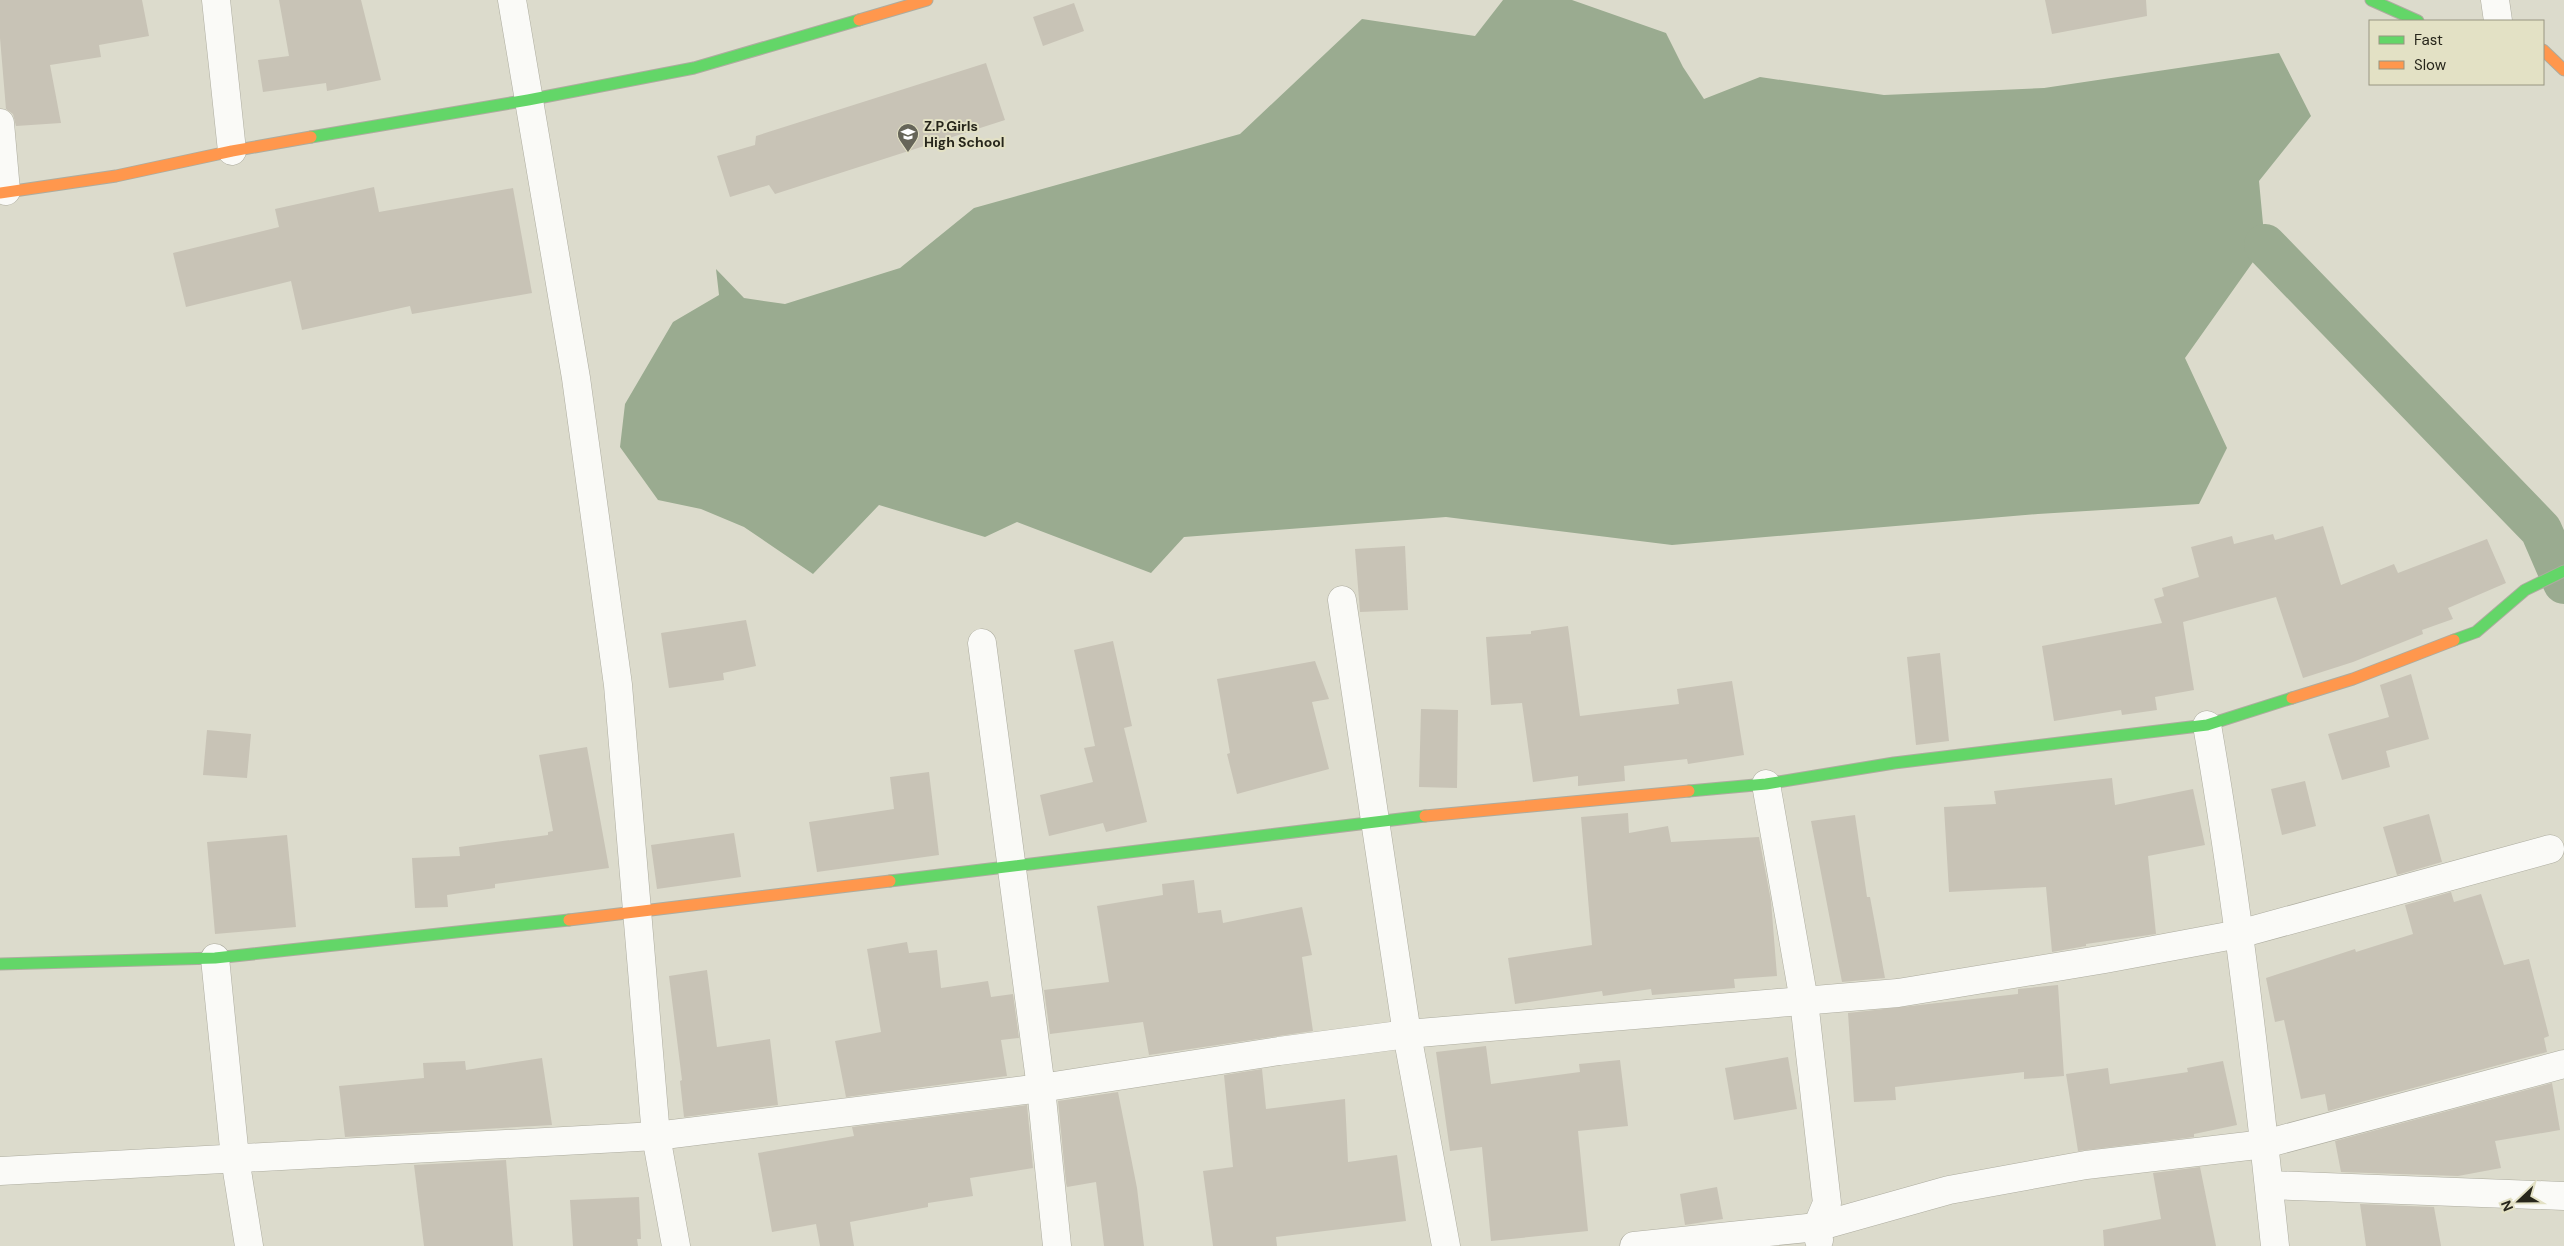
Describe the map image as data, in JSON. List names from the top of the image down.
{
  "places": {
    "school or university": ["Z.P.Girls High School"]
  },
  "legend": ["Fast", "Slow"],
  "north": "left"
}
